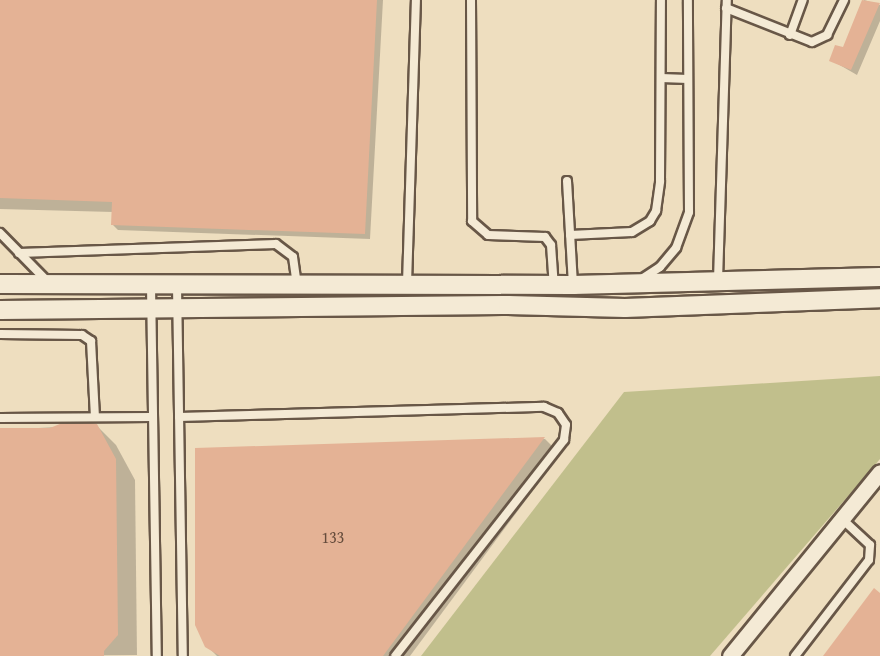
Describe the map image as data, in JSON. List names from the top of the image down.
{
  "house_numbers": ["133"]
}
